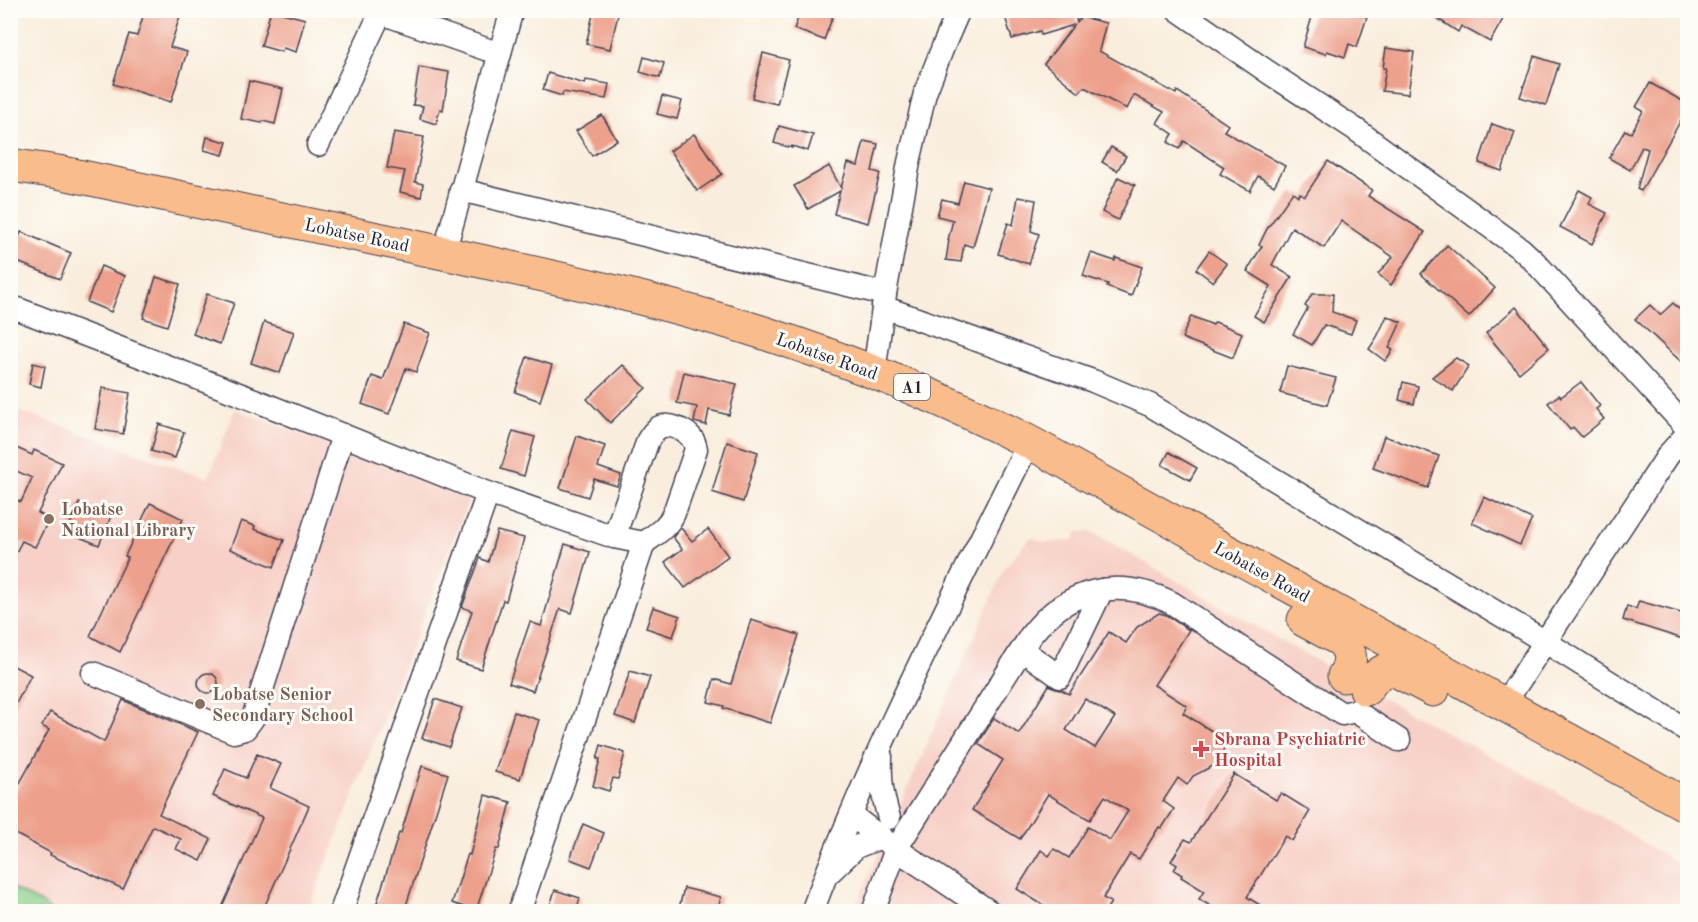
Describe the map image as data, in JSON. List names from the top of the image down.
{
  "streets": {
    "highway": ["Lobatse Road", "A1"]
  },
  "places": {
    "other": ["Lobatse National Library", "Lobatse Senior Secondary School"],
    "health": ["Sbrana Psychiatric Hospital"]
  }
}
